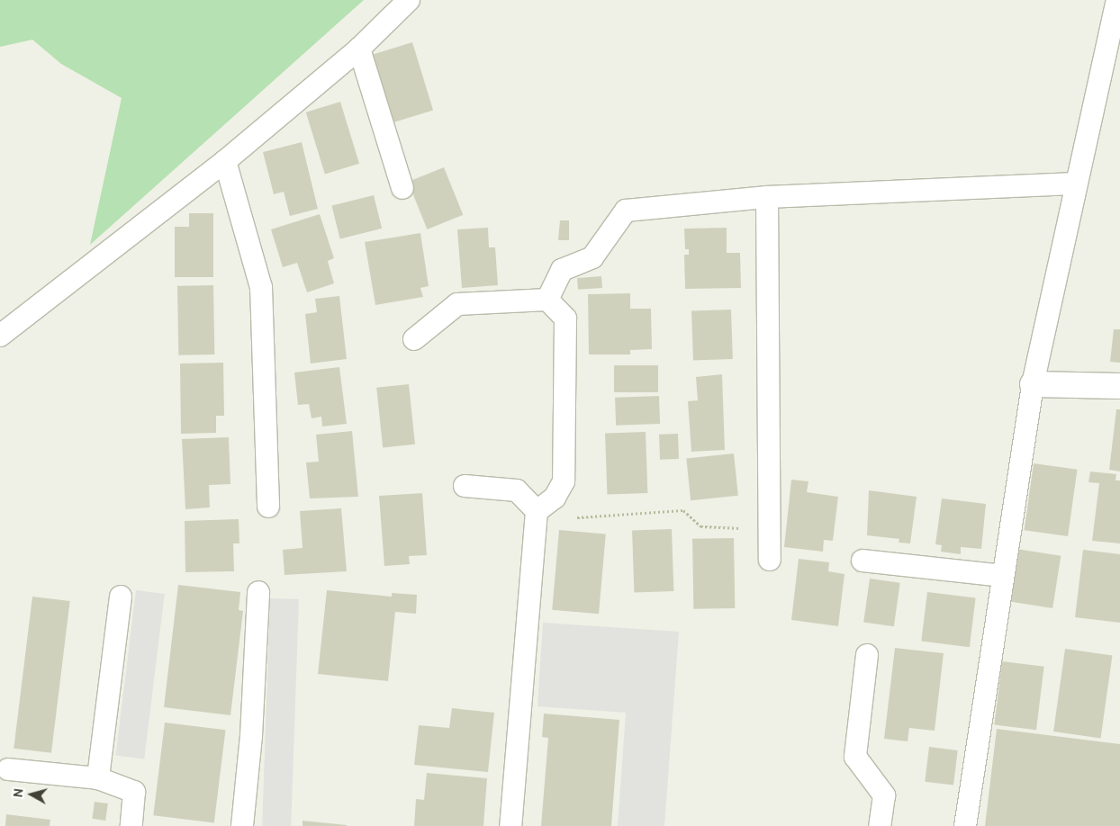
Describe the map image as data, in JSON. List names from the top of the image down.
{
  "north": "left"
}
